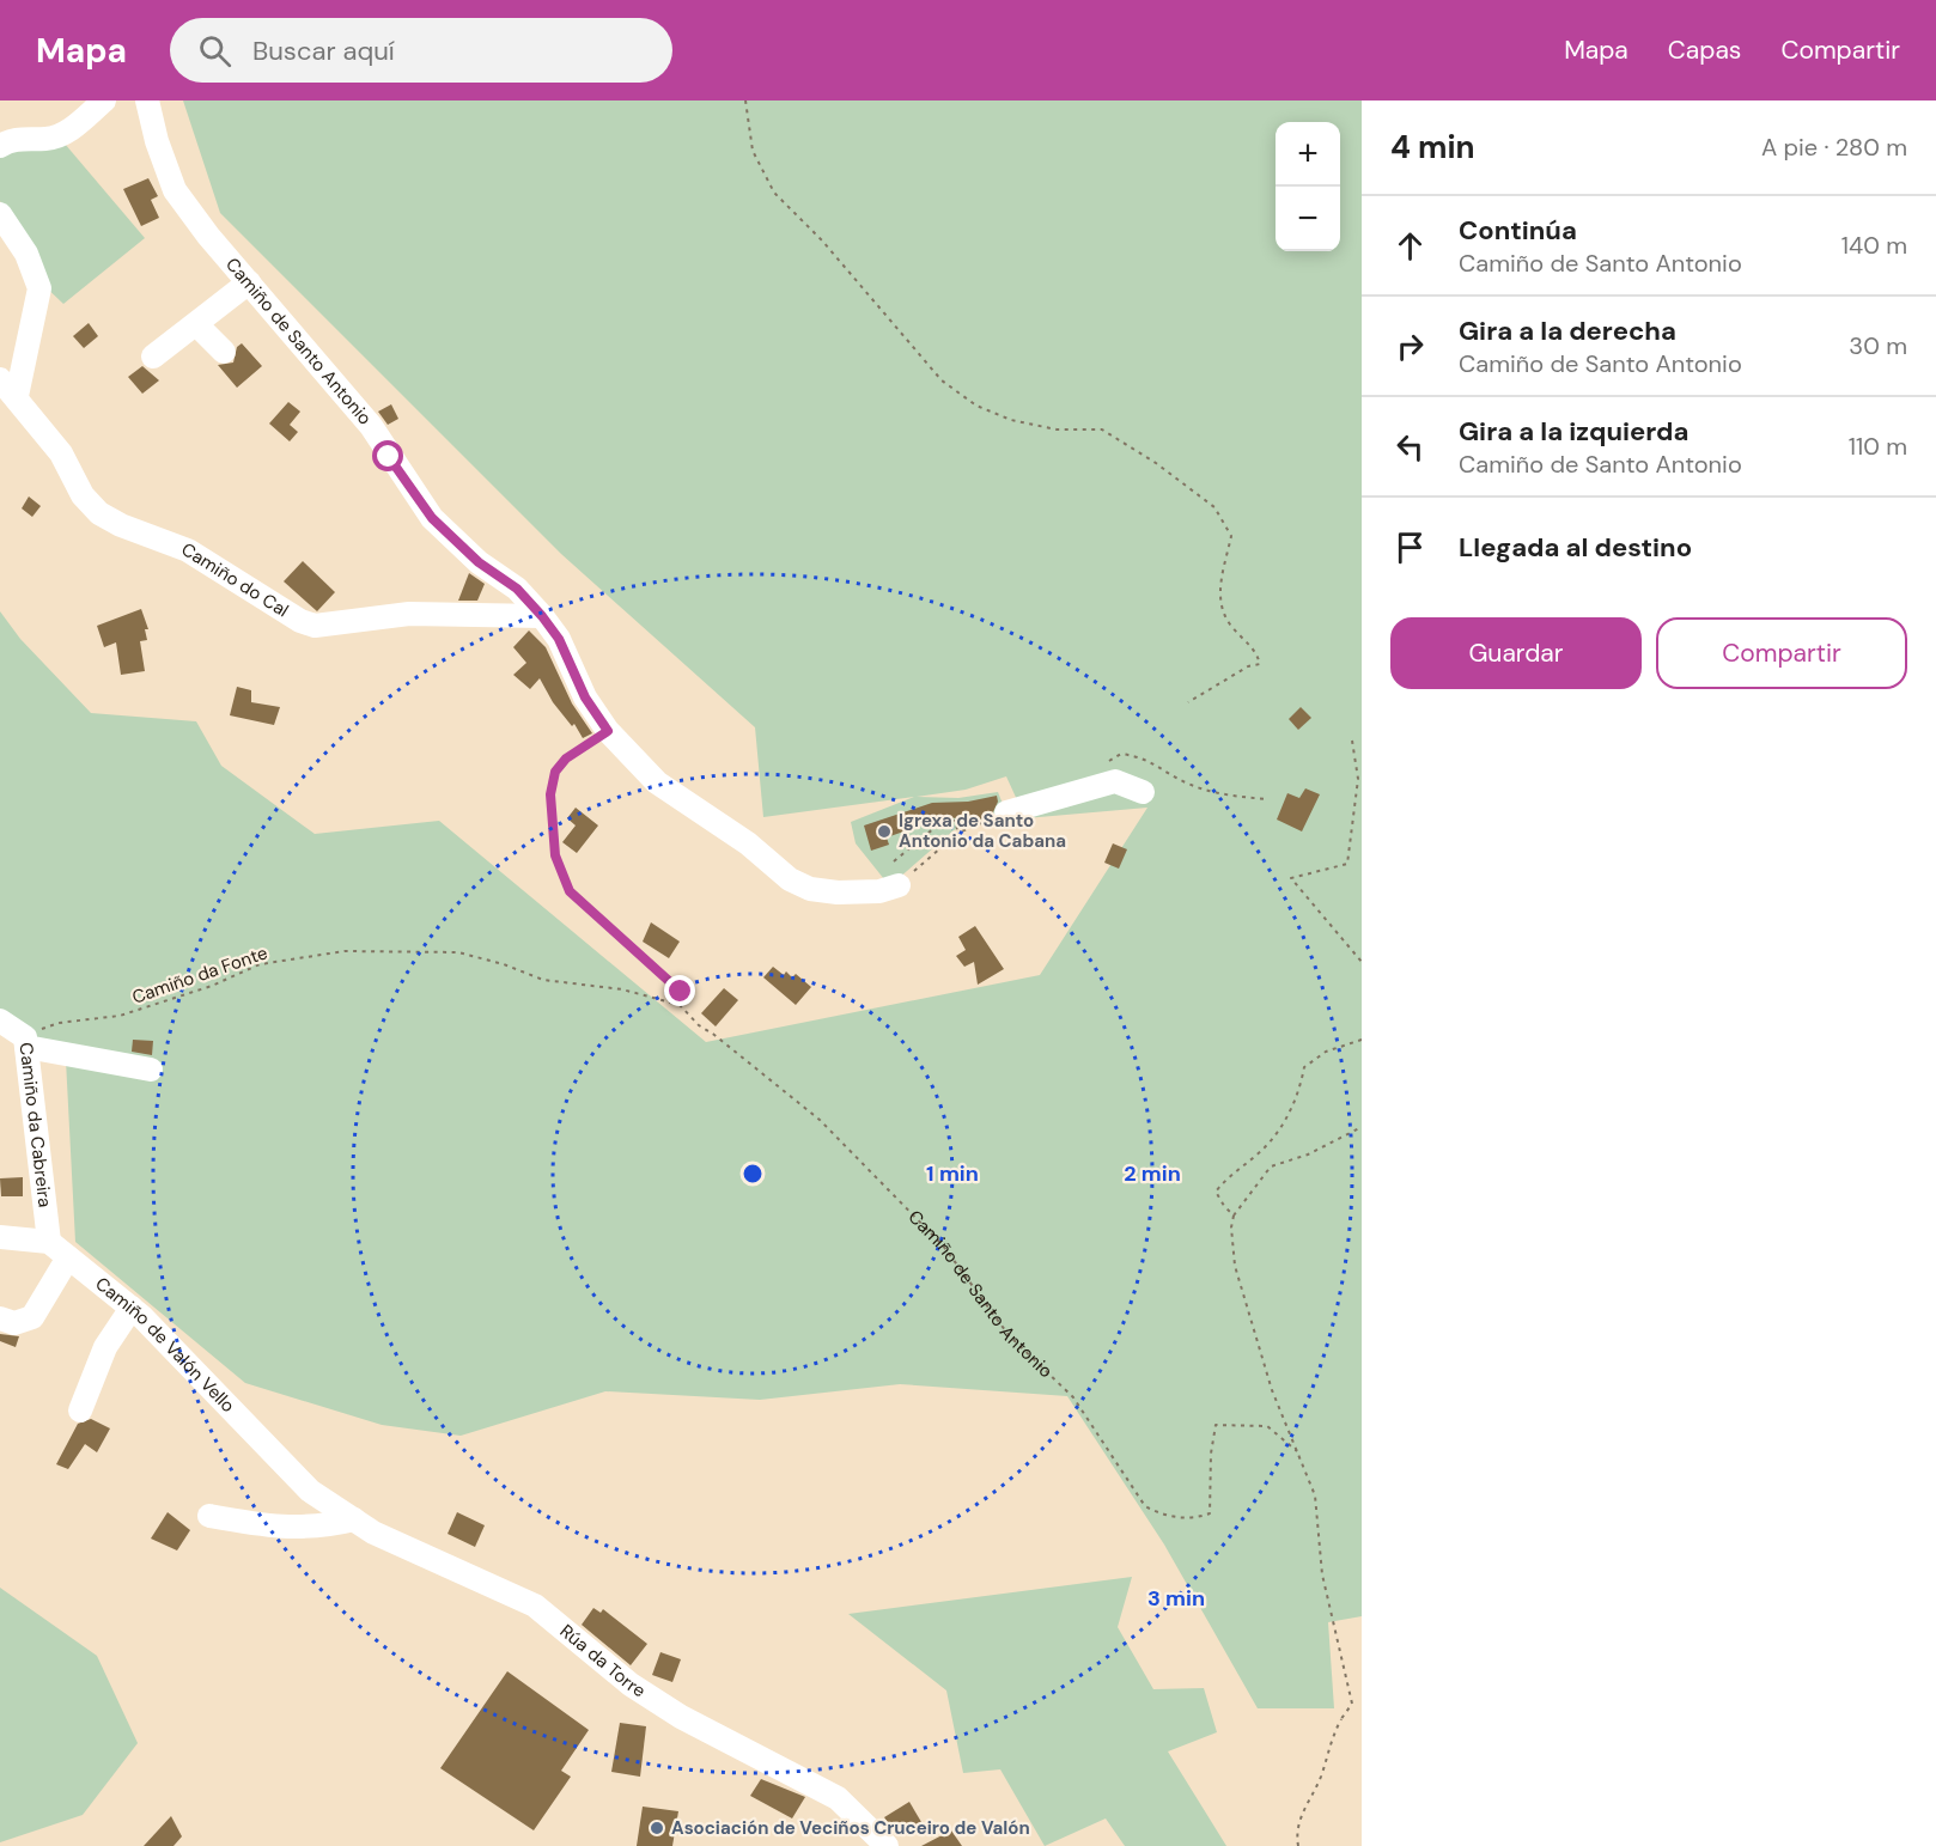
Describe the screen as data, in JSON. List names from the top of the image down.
{
  "streets": {
    "street": [
      "Camiño de Santo Antonio",
      "Camiño do Cal",
      "Camiño da Cabreira",
      "Camiño de Valón Vello",
      "Rúa da Torre"
    ],
    "path": ["Camiño da Fonte"]
  },
  "crossings": [
    ["Camiño de Santo Antonio", "Camiño do Cal"],
    ["Camiño de Santo Antonio", "Camiño da Fonte"],
    ["Camiño da Fonte", "Camiño da Cabreira"],
    ["Camiño da Cabreira", "Camiño de Valón Vello"],
    ["Camiño de Valón Vello", "Rúa da Torre"]
  ],
  "places": ["Igrexa de Santo Antonio da Cabana", "Asociación de Veciños Cruceiro de Valón"],
  "page": {
    "header": "Mapa",
    "search": "Buscar aquí",
    "nav": ["Mapa", "Capas", "Compartir"],
    "heading": ["4 min", "A pie · 280 m"],
    "map_buttons": ["+", "−"],
    "list": [
      ["Continúa", "Camiño de Santo Antonio", "140 m"],
      ["Gira a la derecha", "Camiño de Santo Antonio", "30 m"],
      ["Gira a la izquierda", "Camiño de Santo Antonio", "110 m"],
      "Llegada al destino"
    ],
    "buttons": ["Guardar", "Compartir"]
  },
  "rings": ["1 min", "2 min", "3 min"]
}
